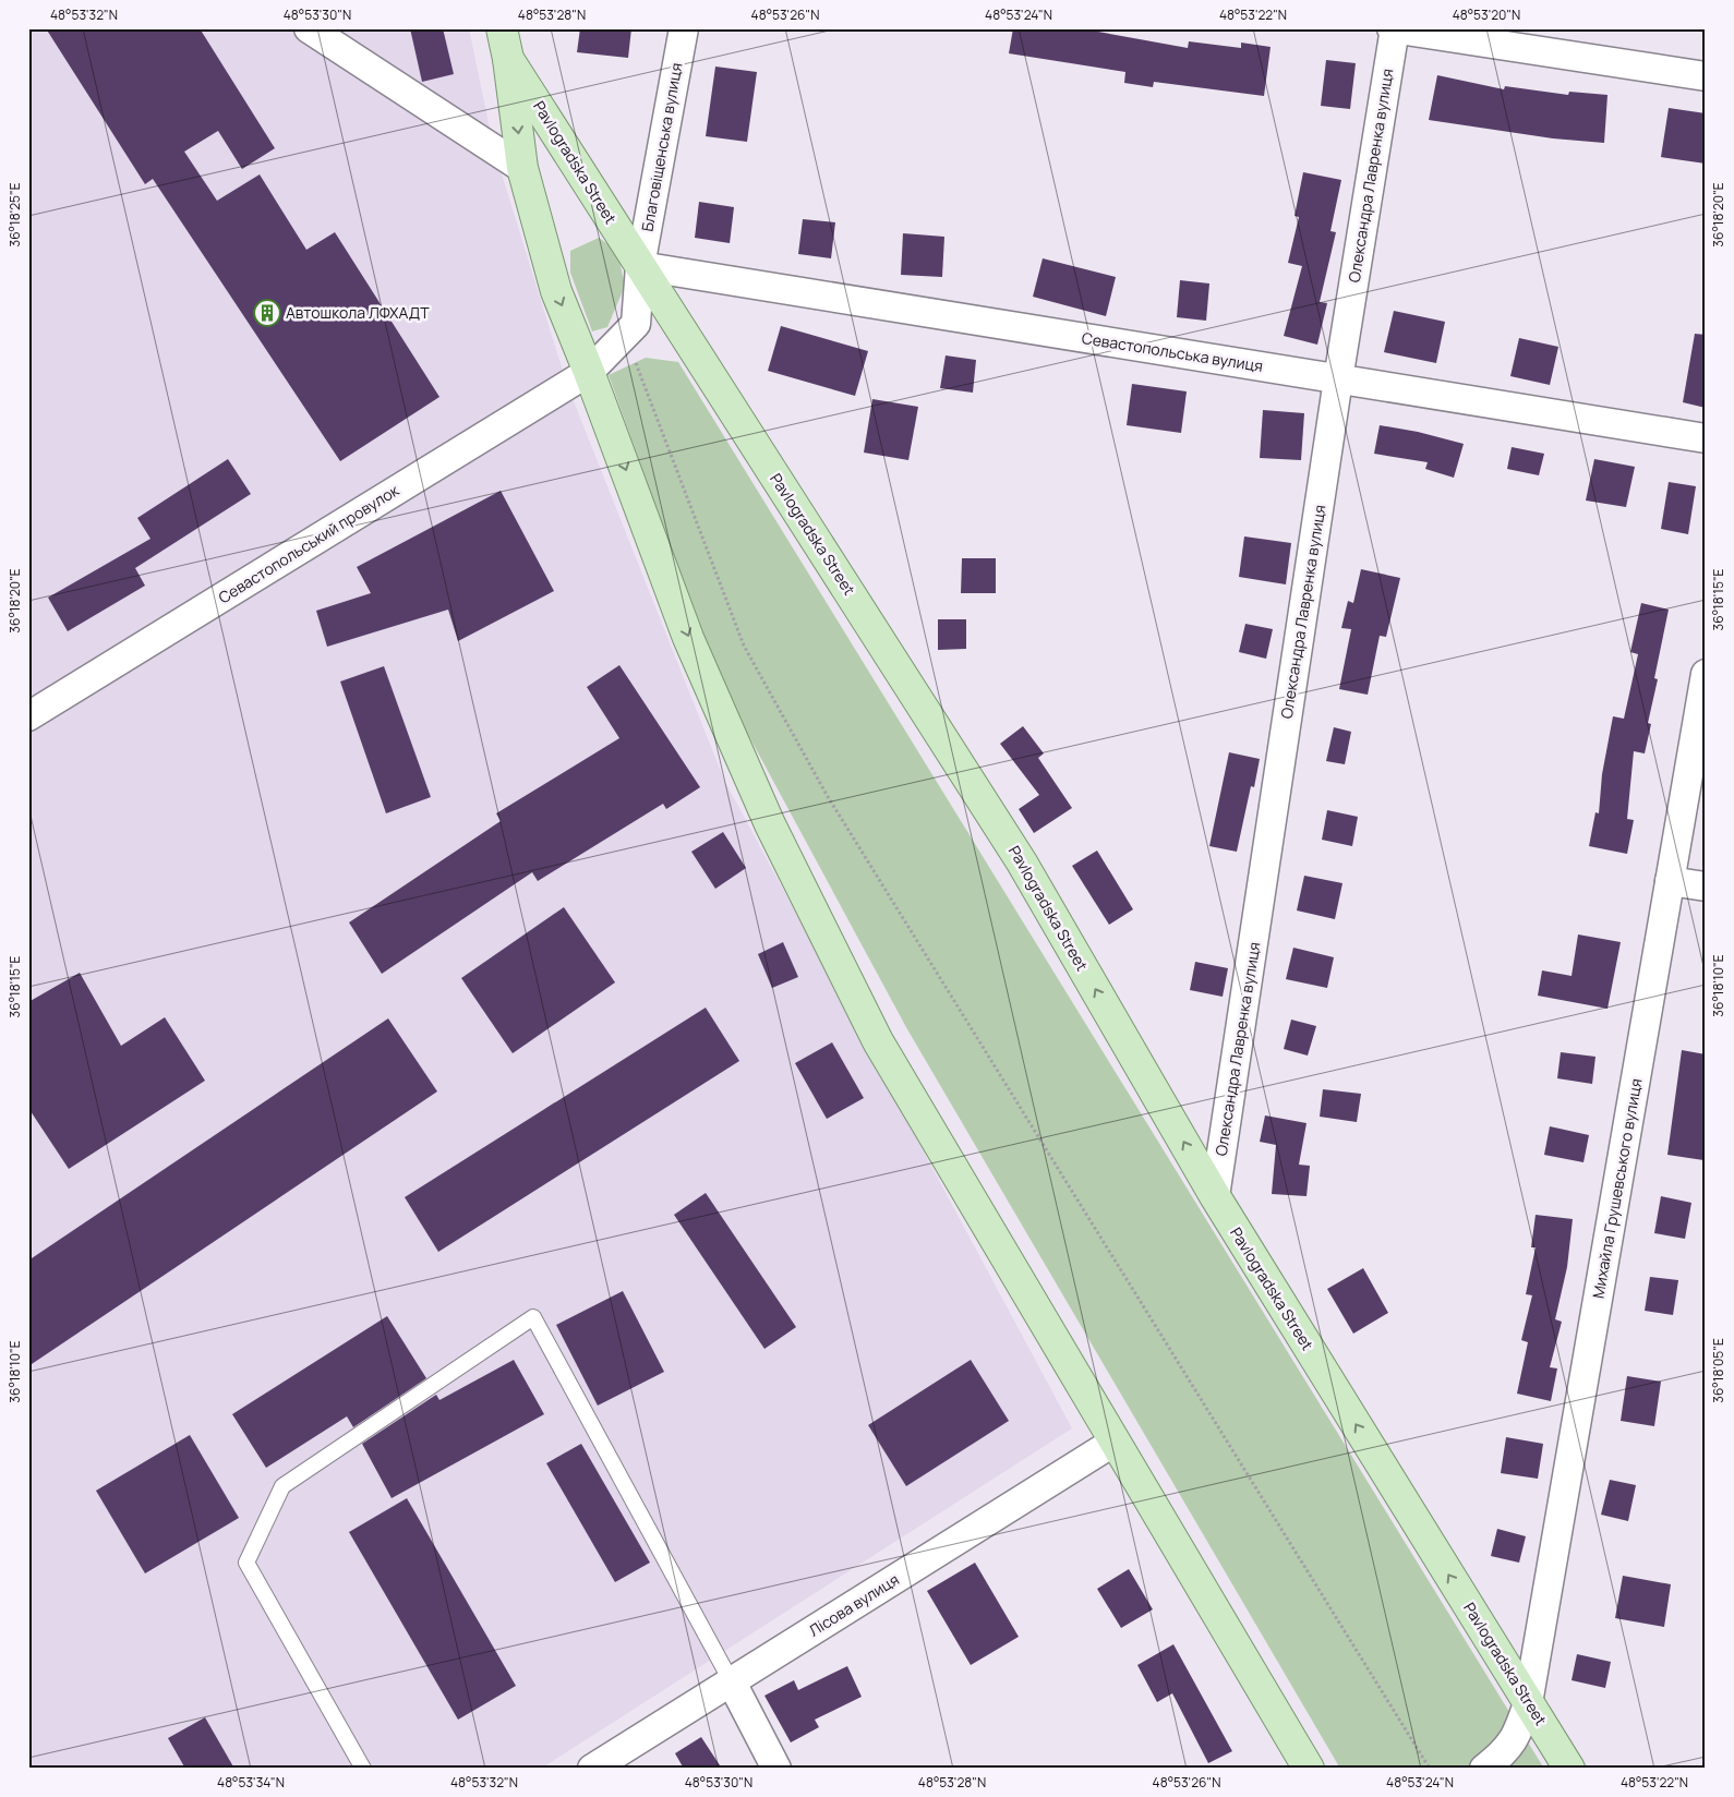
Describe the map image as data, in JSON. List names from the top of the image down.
{
  "streets": {
    "main road": ["Pavlogradska Street"],
    "street": [
      "Благовіщенська вулиця",
      "Олександра Лавренка вулиця",
      "Севастопольська вулиця",
      "Севастопольський провулок",
      "Михайла Грушевського вулиця",
      "Лісова вулиця"
    ]
  },
  "crossings": [
    ["Благовіщенська вулиця", "Pavlogradska Street"],
    ["Благовіщенська вулиця", "Севастопольська вулиця"],
    ["Благовіщенська вулиця", "Севастопольський провулок"],
    ["Pavlogradska Street", "Олександра Лавренка вулиця"],
    ["Pavlogradska Street", "Севастопольська вулиця"],
    ["Pavlogradska Street", "Севастопольський провулок"],
    ["Pavlogradska Street", "Михайла Грушевського вулиця"],
    ["Pavlogradska Street", "Лісова вулиця"],
    ["Олександра Лавренка вулиця", "Севастопольська вулиця"]
  ],
  "places": {
    "building": ["Автошкола ЛФХАДТ"]
  },
  "coordinates": [
    "48°53'32\"N",
    "48°53'30\"N",
    "48°53'28\"N",
    "48°53'26\"N",
    "48°53'24\"N",
    "48°53'22\"N",
    "48°53'20\"N",
    "36°18'20\"E",
    "36°18'25\"E",
    "36°18'15\"E",
    "36°18'10\"E",
    "36°18'05\"E",
    "48°53'34\"N"
  ]
}
